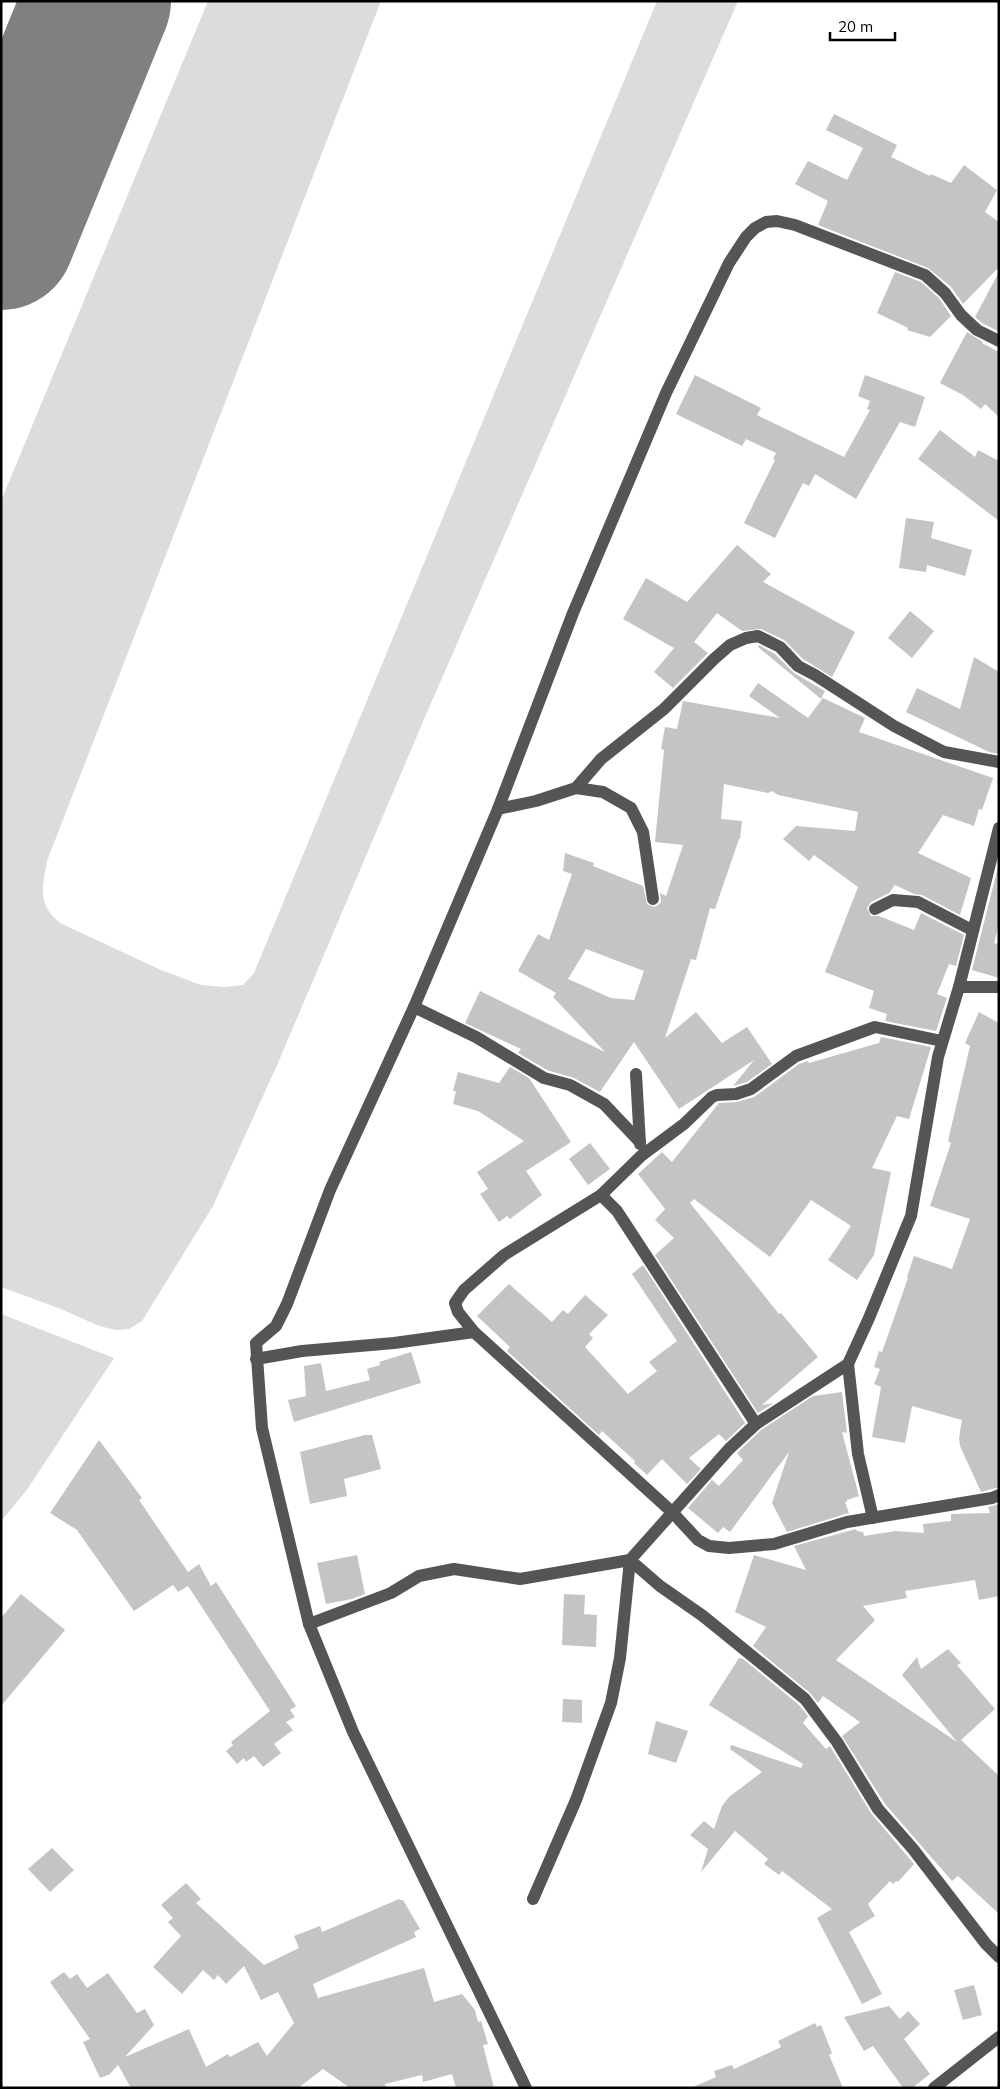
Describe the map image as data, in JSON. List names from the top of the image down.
{
  "scale_bar": "20 m"
}
